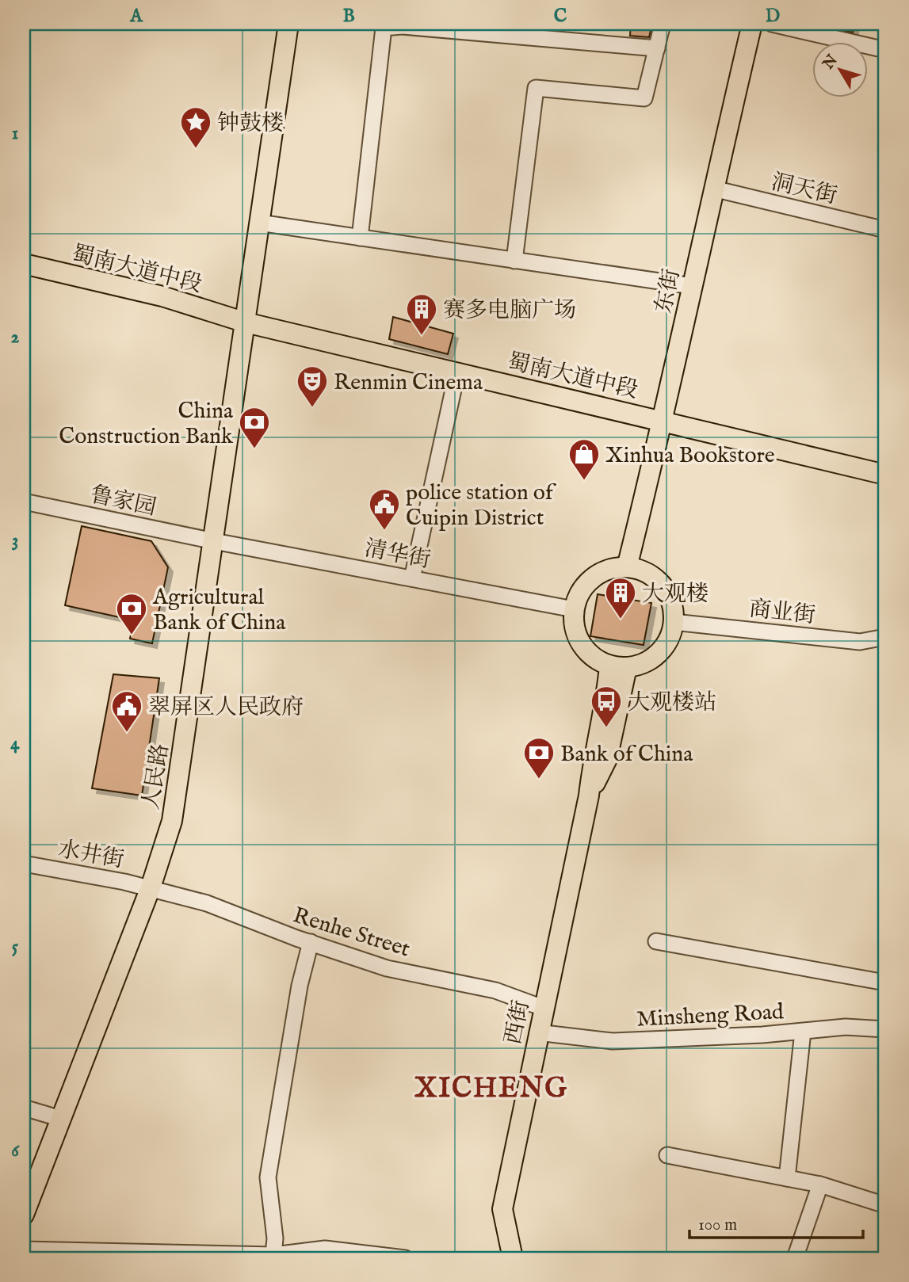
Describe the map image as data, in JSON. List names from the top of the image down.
{
  "streets": {
    "main road": [
      "蜀南大道中段",
      "东街",
      "人民路",
      "西街"
    ],
    "street": [
      "洞天街",
      "鲁家园",
      "清华街",
      "商业街",
      "水井街",
      "Renhe Street",
      "Minsheng Road"
    ]
  },
  "crossings": [
    ["洞天街", "东街"],
    ["蜀南大道中段", "东街"],
    ["蜀南大道中段", "人民路"],
    ["东街", "清华街"],
    ["东街", "商业街"],
    ["东街", "西街"],
    ["鲁家园", "清华街"],
    ["鲁家园", "人民路"],
    ["清华街", "商业街"],
    ["清华街", "人民路"],
    ["清华街", "西街"],
    ["商业街", "西街"],
    ["人民路", "水井街"],
    ["人民路", "Renhe Street"],
    ["水井街", "Renhe Street"],
    ["Renhe Street", "西街"],
    ["Minsheng Road", "西街"]
  ],
  "districts": ["XICHENG"],
  "places": {
    "place": ["钟鼓楼"],
    "building": ["赛多电脑广场", "大观楼"],
    "theatre": ["Renmin Cinema"],
    "bank": ["China Construction Bank", "Agricultural Bank of China", "Bank of China"],
    "shop": ["Xinhua Bookstore"],
    "public building": ["police station of Cuipin District", "翠屏区人民政府"],
    "bus stop": ["大观楼站"]
  },
  "scale_bar": "100 m",
  "north": "top left",
  "grid": {
    "columns": [
      "A",
      "B",
      "C",
      "D"
    ],
    "rows": [
      "1",
      "2",
      "3",
      "4",
      "5",
      "6"
    ]
  }
}
